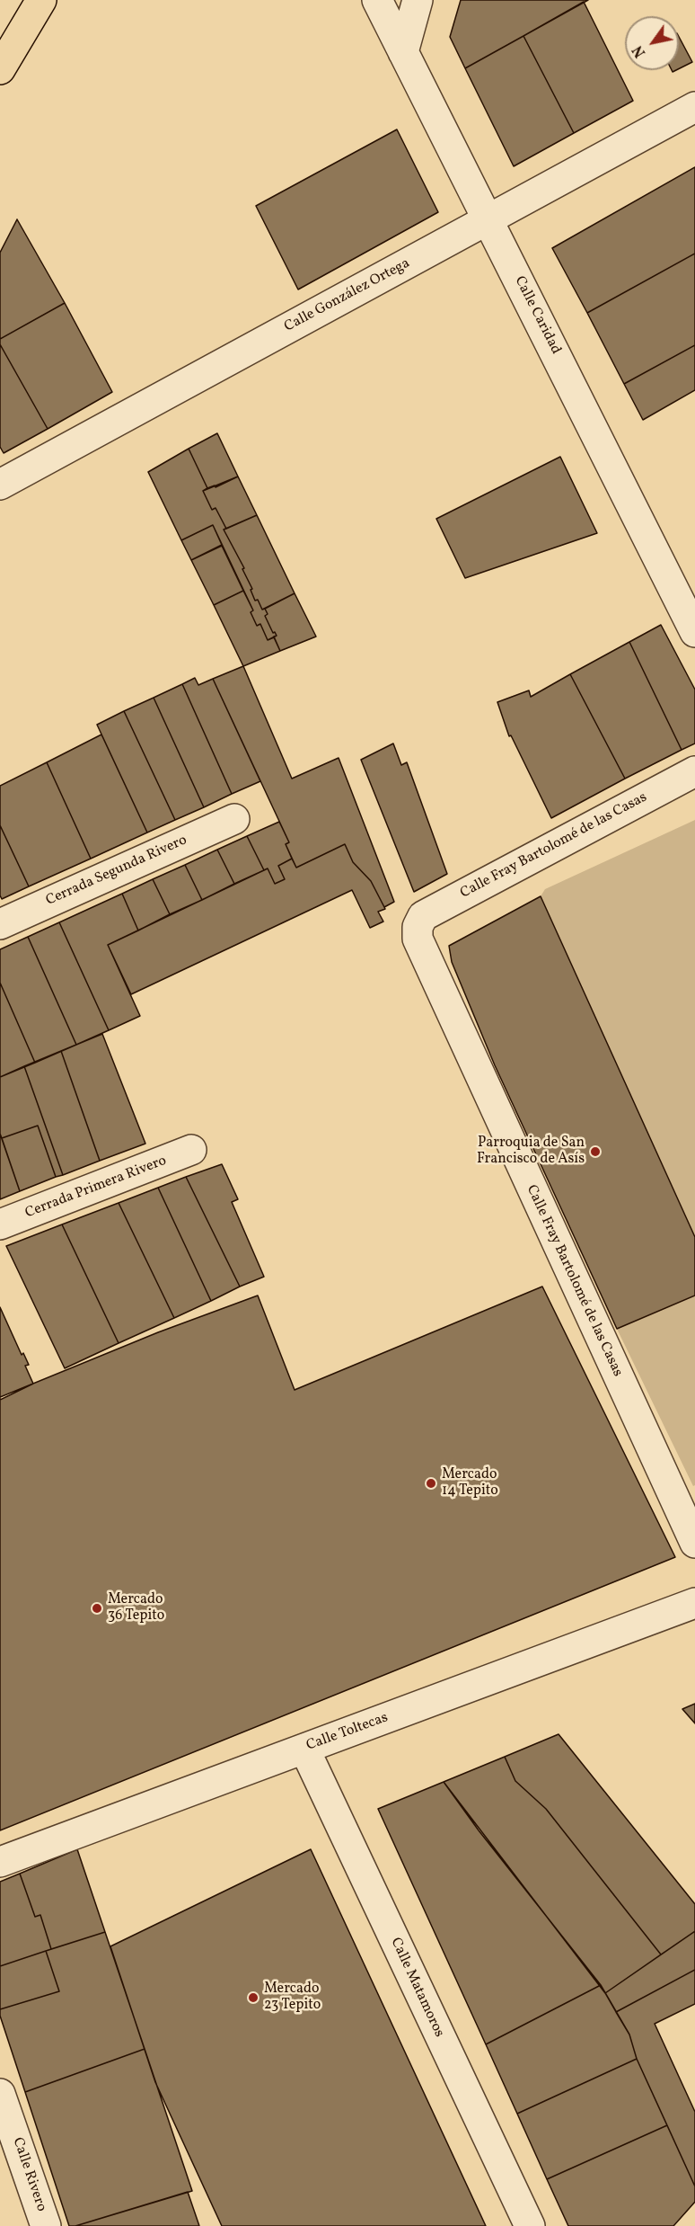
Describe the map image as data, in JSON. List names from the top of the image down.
{
  "streets": {
    "street": [
      "Calle González Ortega",
      "Calle Caridad",
      "Calle Fray Bartolomé de las Casas",
      "Cerrada Segunda Rivero",
      "Cerrada Primera Rivero",
      "Calle Toltecas",
      "Calle Matamoros",
      "Calle Rivero"
    ]
  },
  "crossings": [
    ["Calle González Ortega", "Calle Caridad"],
    ["Calle Toltecas", "Calle Matamoros"]
  ],
  "places": [
    "Parroquia de San Francisco de Asís",
    "Mercado 14 Tepito",
    "Mercado 36 Tepito",
    "Mercado 23 Tepito"
  ],
  "north": "bottom left"
}
